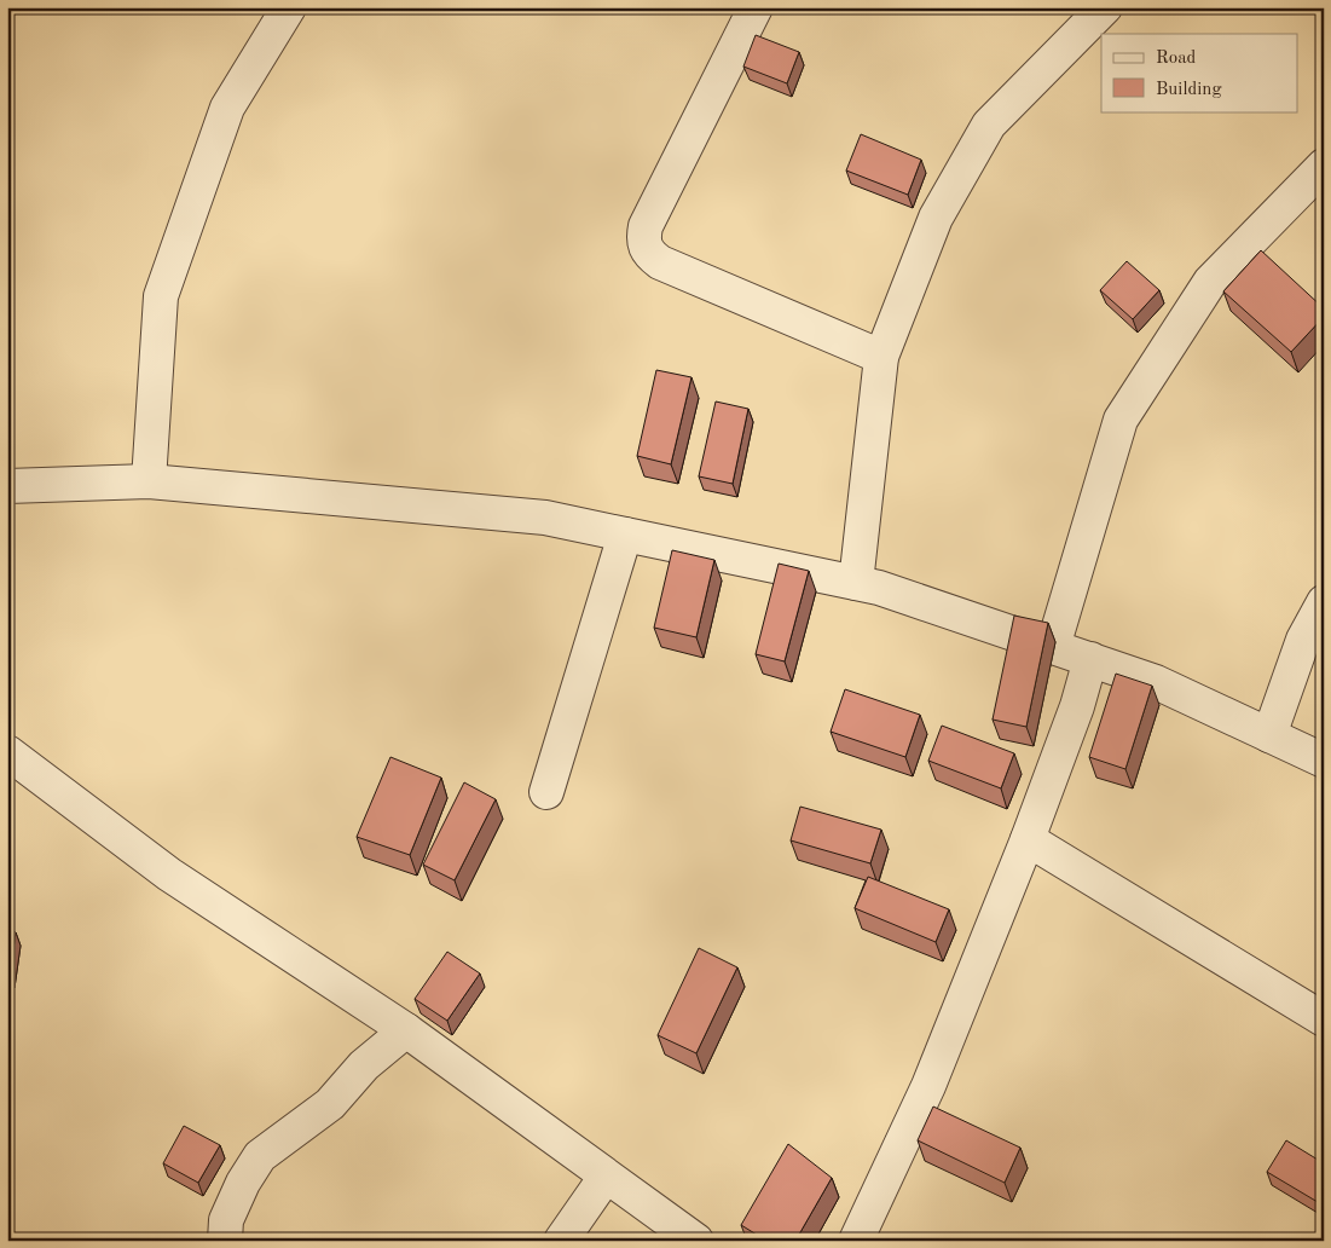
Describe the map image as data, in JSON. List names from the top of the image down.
{
  "legend": ["Road", "Building"]
}
